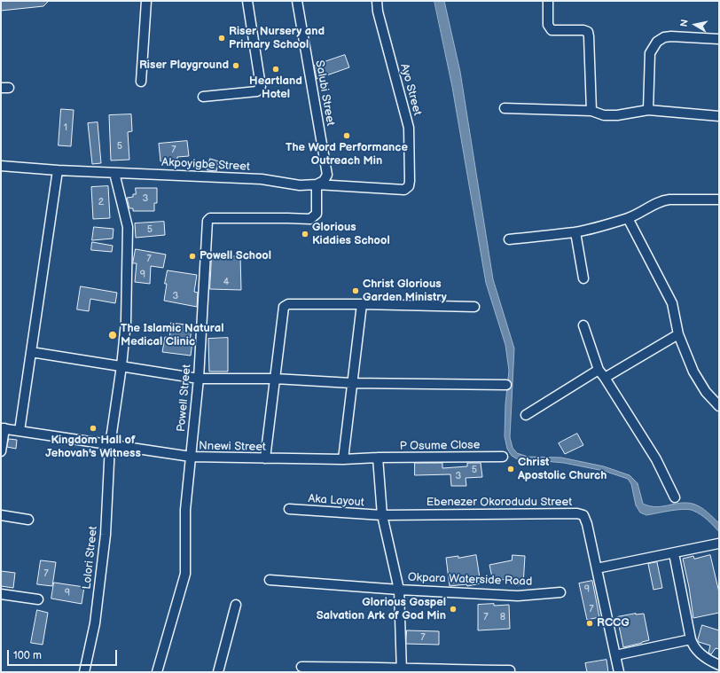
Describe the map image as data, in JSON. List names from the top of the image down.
{
  "streets": {
    "street": [
      "Ayo Street",
      "Salubi Street",
      "Akpoyigbe Street",
      "Powell Street",
      "P Osume Close",
      "Nnewi Street",
      "Aka Layout",
      "Ebenezer Okorodudu Street",
      "Lolori Street",
      "Okpara Waterside Road"
    ]
  },
  "crossings": [
    ["Ayo Street", "Akpoyigbe Street"],
    ["Salubi Street", "Akpoyigbe Street"],
    ["Salubi Street", "Powell Street"],
    ["Akpoyigbe Street", "Powell Street"],
    ["Akpoyigbe Street", "Lolori Street"],
    ["Powell Street", "Nnewi Street"],
    ["P Osume Close", "Nnewi Street"],
    ["Nnewi Street", "Lolori Street"],
    ["Aka Layout", "Ebenezer Okorodudu Street"]
  ],
  "places": [
    "Riser Nursery and Primary School",
    "Riser Playground",
    "Heartland Hotel",
    "The Word Performance Outreach Min",
    "Glorious Kiddies School",
    "Powell School",
    "Christ Glorious Garden Ministry",
    "The Islamic Natural Medical Clinic",
    "Kingdom Hall of Jehovah's Witness",
    "Christ Apostolic Church",
    "Glorious Gospel Salvation Ark of God Min",
    "RCCG"
  ],
  "house_numbers": [
    "1",
    "5",
    "7",
    "3",
    "2",
    "5",
    "7",
    "9",
    "4",
    "3",
    "5",
    "3",
    "7",
    "9",
    "9",
    "7",
    "7",
    "8",
    "7"
  ],
  "scale_bar": "100 m",
  "north": "left"
}
